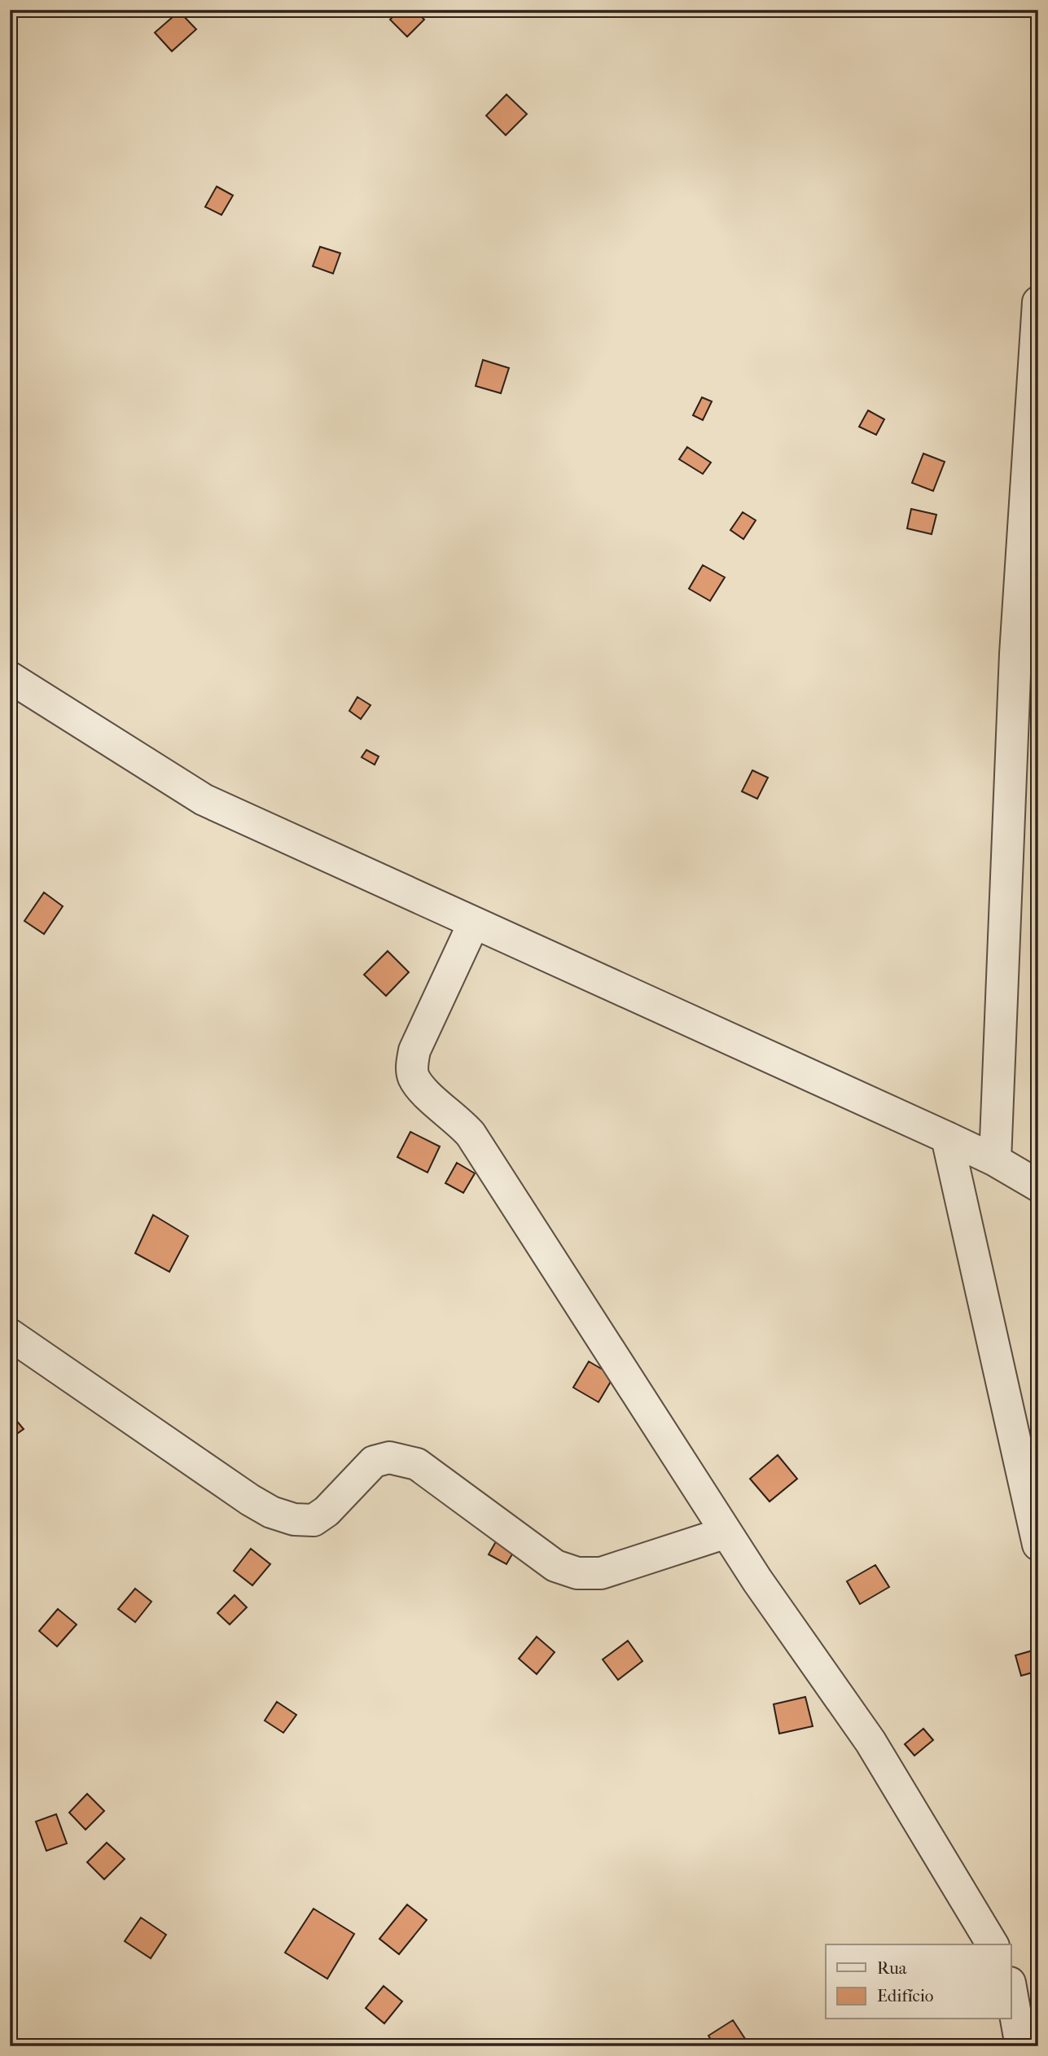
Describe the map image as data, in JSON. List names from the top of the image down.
{
  "legend": ["Rua", "Edifício"]
}
